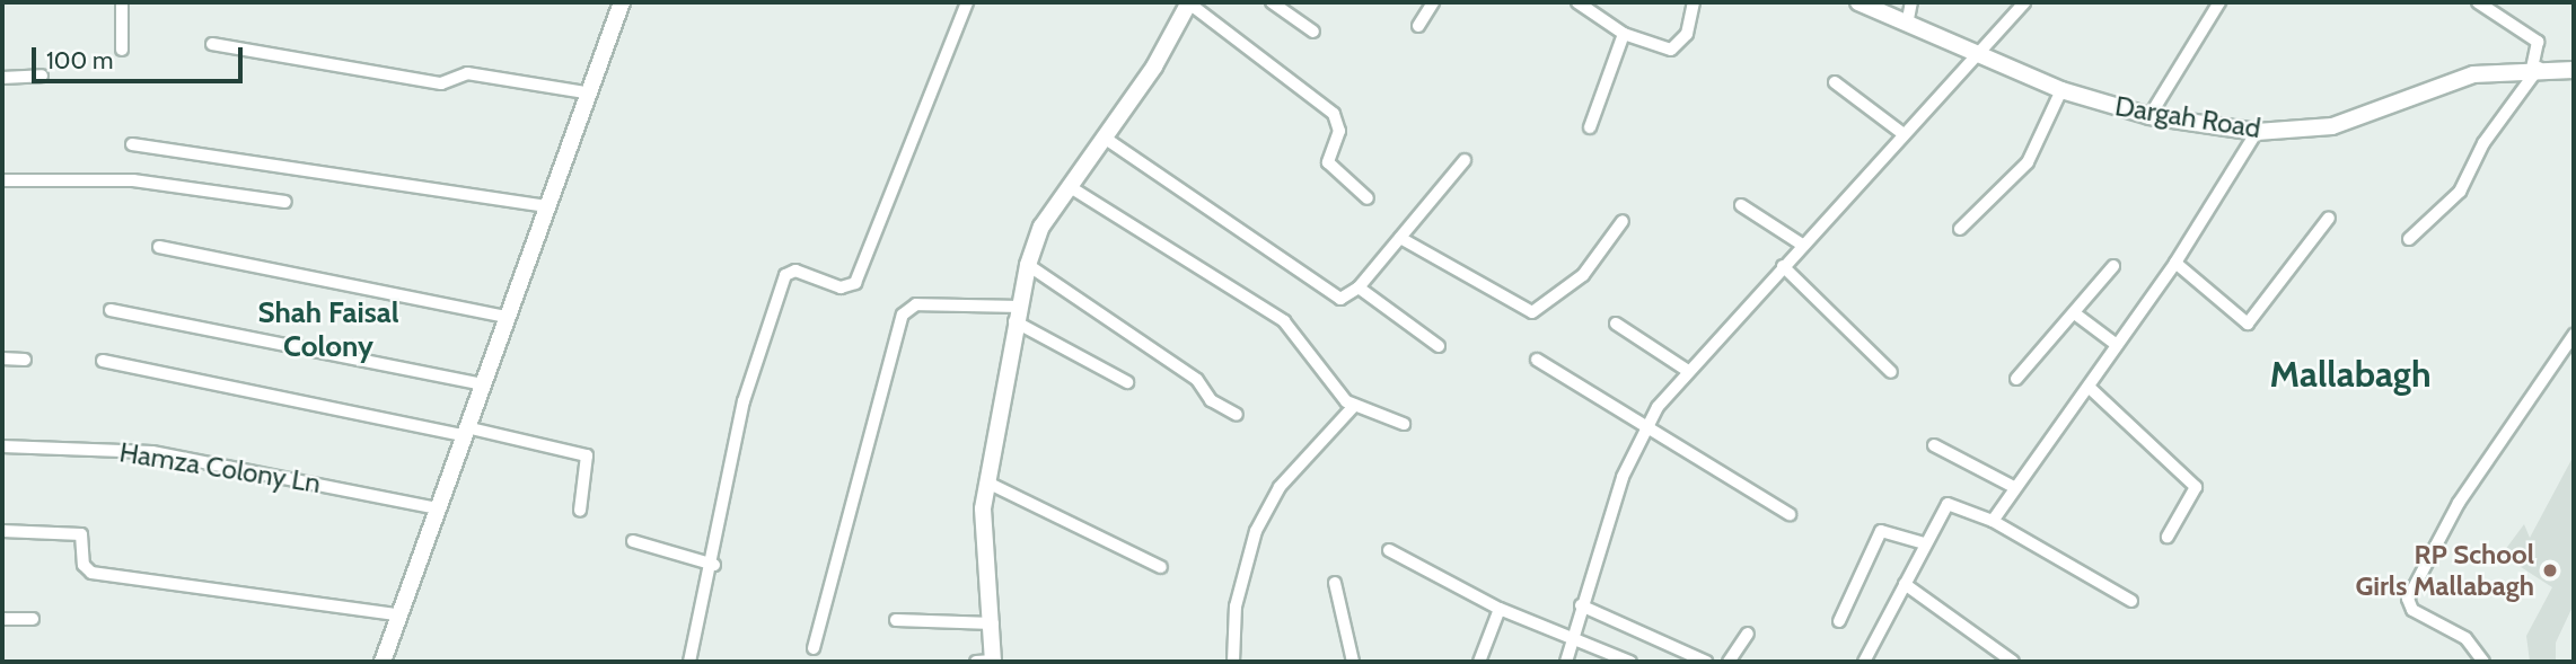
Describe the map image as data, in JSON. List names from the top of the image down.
{
  "streets": {
    "street": ["Dargah Road", "Hamza Colony Ln"]
  },
  "districts": ["Shah Faisal Colony", "Mallabagh"],
  "places": ["RP School Girls Mallabagh"],
  "scale_bar": "100 m"
}
